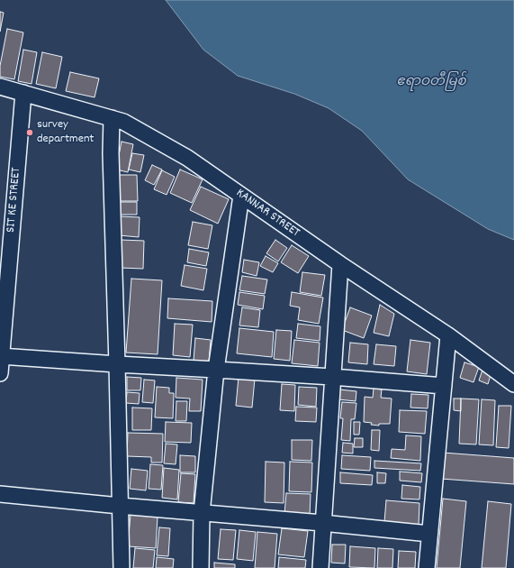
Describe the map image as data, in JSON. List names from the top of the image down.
{
  "streets": {
    "street": ["SIT KE STREET", "KANNAR STREET"]
  },
  "crossings": [
    ["SIT KE STREET", "KANNAR STREET"]
  ],
  "water": ["ဧရာဝတီမြစ်"],
  "places": ["survey department"]
}
